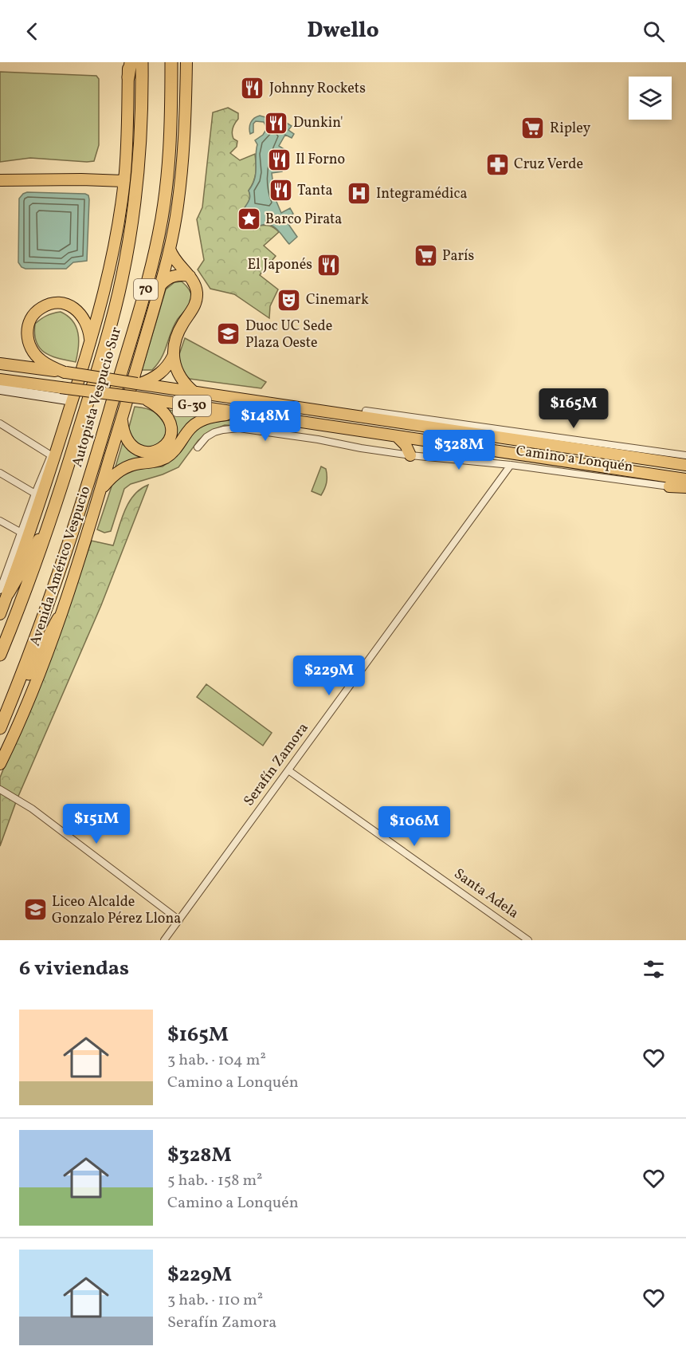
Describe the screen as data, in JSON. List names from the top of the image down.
{
  "streets": {
    "highway": ["70", "Autopista Vespucio Sur"],
    "main road": ["G-30", "Camino a Lonquén", "Avenida Américo Vespucio"],
    "street": ["Serafín Zamora", "Santa Adela"]
  },
  "crossings": [
    ["Camino a Lonquén", "Serafín Zamora"],
    ["Serafín Zamora", "Santa Adela"]
  ],
  "places": {
    "restaurant": [
      "Johnny Rockets",
      "Dunkin'",
      "Il Forno",
      "Tanta",
      "El Japonés"
    ],
    "supermarket": ["Ripley", "París"],
    "pharmacy": ["Cruz Verde"],
    "hospital": ["Integramédica"],
    "place": ["Barco Pirata"],
    "theatre": ["Cinemark"],
    "school or university": ["Duoc UC Sede Plaza Oeste", "Liceo Alcalde Gonzalo Pérez Llona"]
  },
  "page": {
    "header": "Dwello",
    "price": [
      "$165M",
      "$148M",
      "$328M",
      "$229M",
      "$151M",
      "$106M"
    ],
    "heading": "6 viviendas",
    "list": [
      {
        "name": "$165M",
        "note": "3 hab. · 104 m² · Camino a Lonquén"
      },
      {
        "name": "$328M",
        "note": "5 hab. · 158 m² · Camino a Lonquén"
      },
      {
        "name": "$229M",
        "note": "3 hab. · 110 m² · Serafín Zamora"
      }
    ]
  }
}
